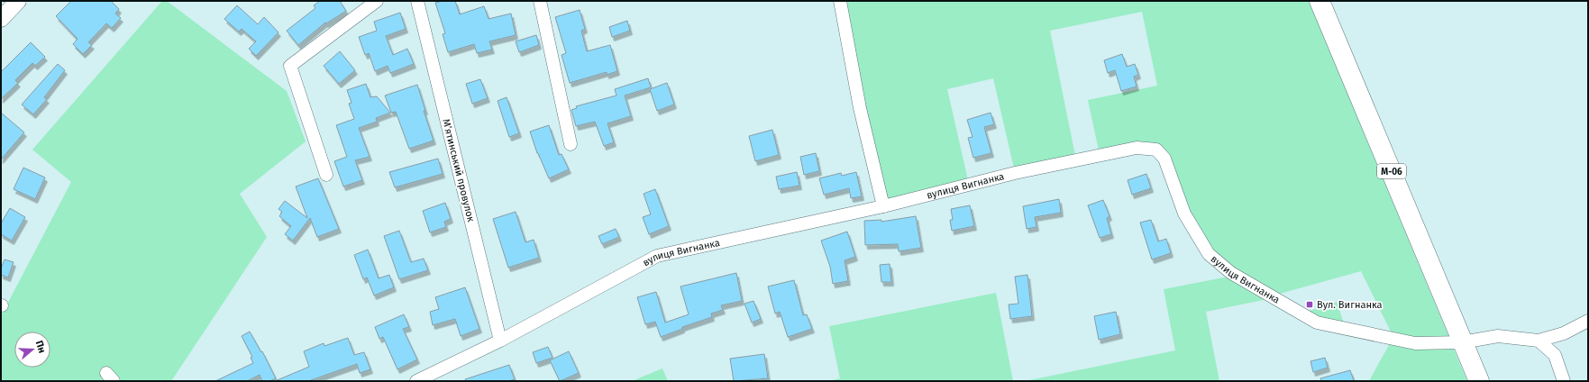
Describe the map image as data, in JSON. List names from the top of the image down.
{
  "streets": {
    "highway": ["М-06"],
    "street": ["Мʼятинський провулок", "вулиця Вигнанка"]
  },
  "crossings": [
    ["Мʼятинський провулок", "вулиця Вигнанка"],
    ["М-06", "вулиця Вигнанка"]
  ],
  "places": {
    "transit": ["Вул. Вигнанка"]
  },
  "north": "right"
}
